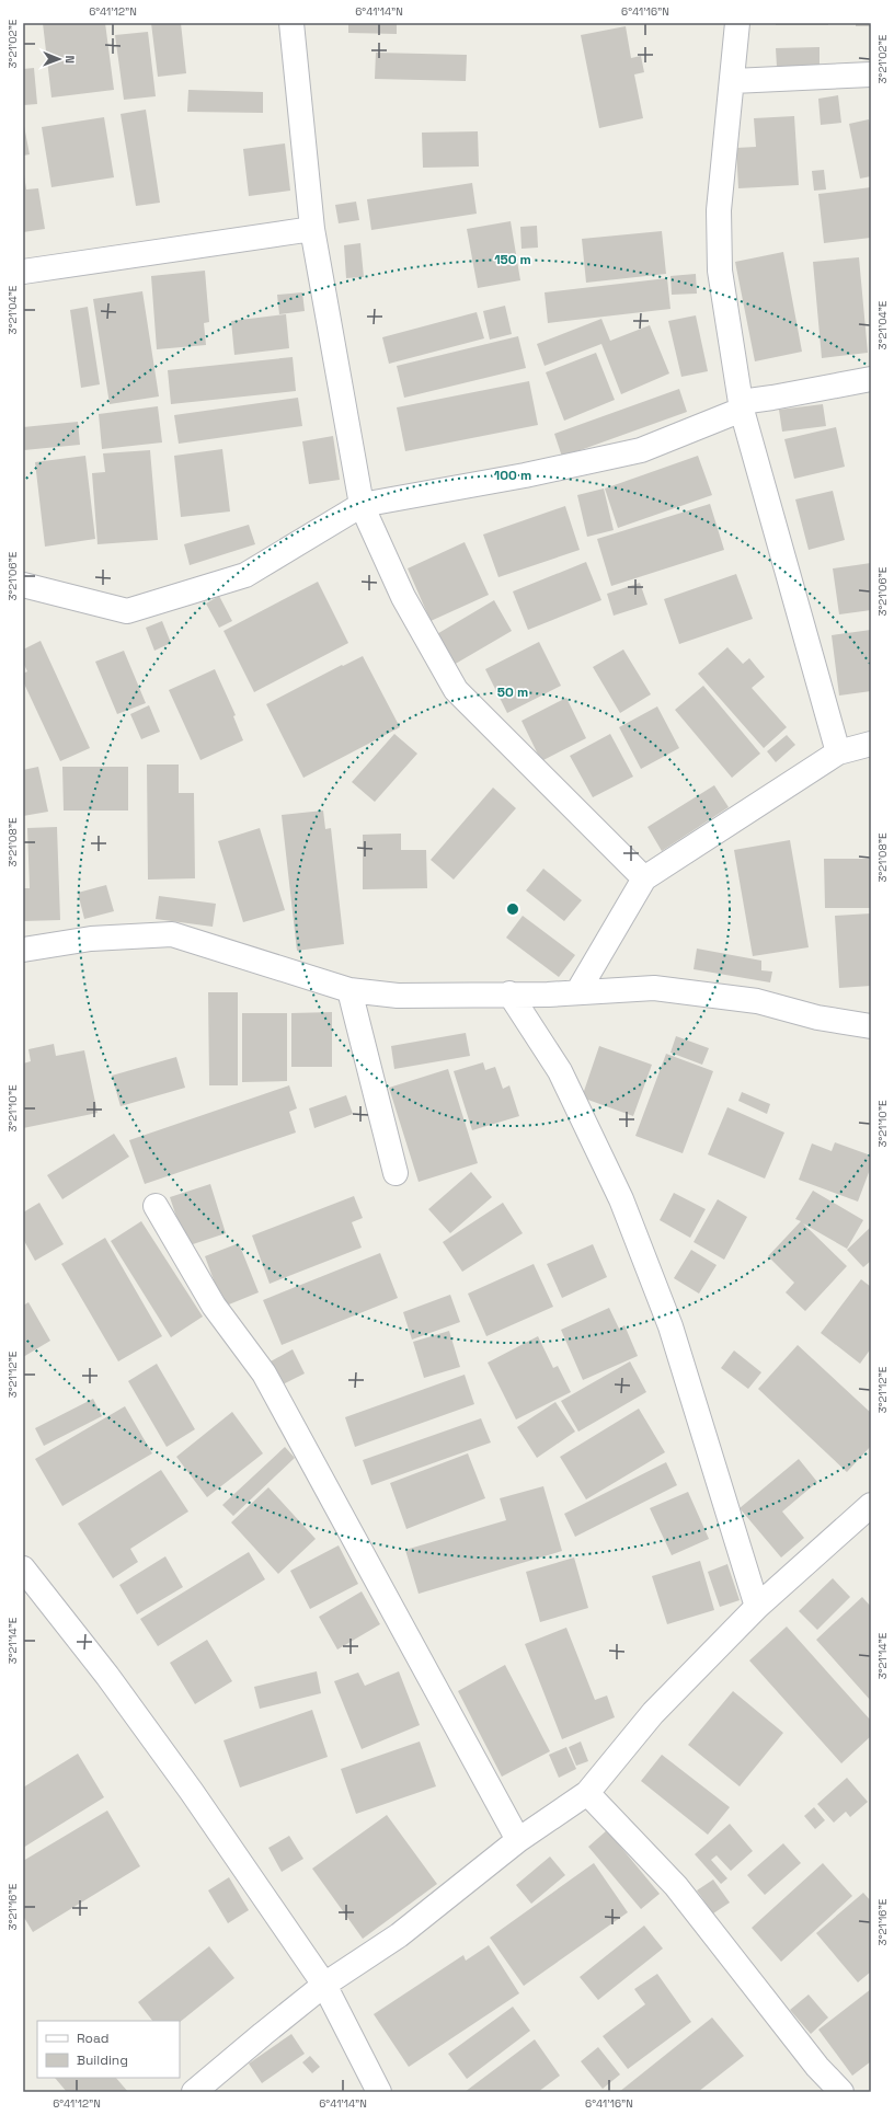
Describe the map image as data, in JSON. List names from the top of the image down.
{
  "legend": ["Road", "Building"],
  "north": "right",
  "coordinates": [
    "6°41'12\"N",
    "6°41'14\"N",
    "6°41'16\"N",
    "3°21'02\"E",
    "3°21'04\"E",
    "3°21'06\"E",
    "3°21'08\"E",
    "3°21'10\"E",
    "3°21'12\"E",
    "3°21'14\"E",
    "3°21'16\"E"
  ],
  "rings": ["150 m", "100 m", "50 m"]
}
